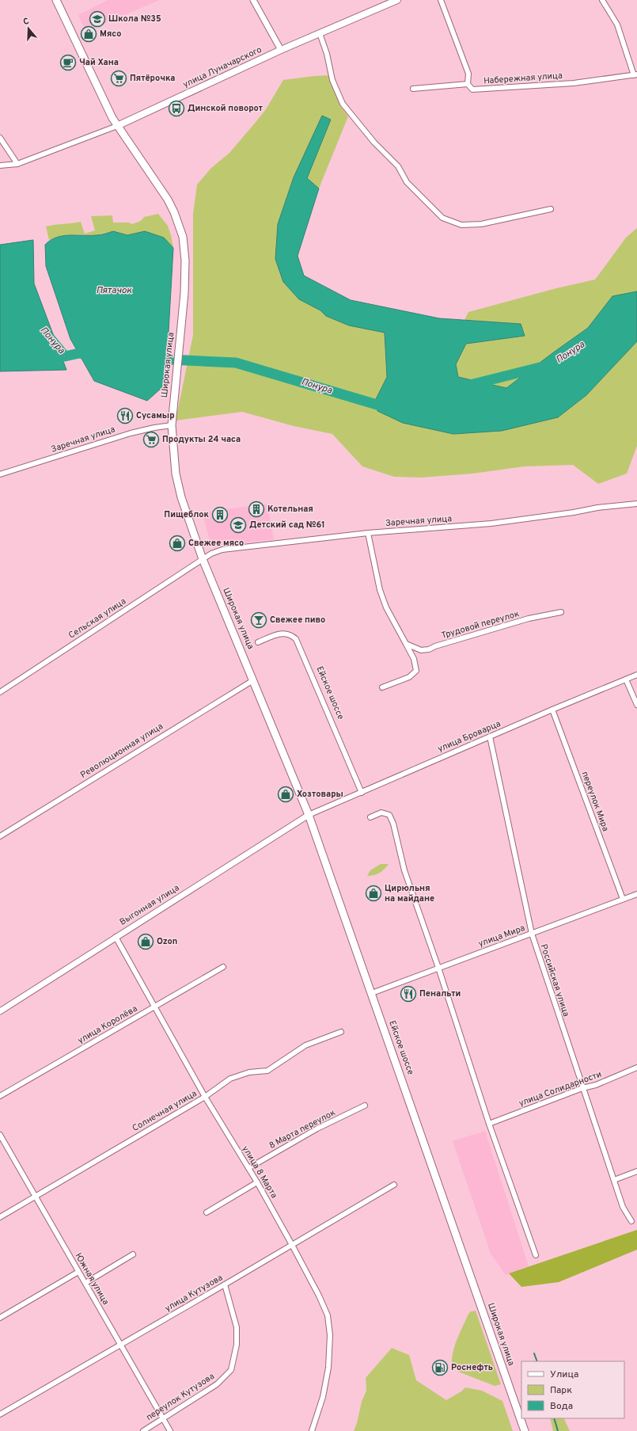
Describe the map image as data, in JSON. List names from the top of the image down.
{
  "streets": {
    "main road": ["улица Луначарского", "Широкая улица", "Ейское шоссе"],
    "street": [
      "Набережная улица",
      "Заречная улица",
      "Сельская улица",
      "Трудовой переулок",
      "улица Броварца",
      "Революционная улица",
      "переулок Мира",
      "Выгонная улица",
      "улица Мира",
      "Российская улица",
      "улица Королёва",
      "улица Солидарности",
      "Солнечная улица",
      "8 Марта переулок",
      "улица 8 Марта",
      "Южная улица",
      "улица Кутузова",
      "переулок Кутузова"
    ]
  },
  "crossings": [
    ["улица Луначарского", "Широкая улица"],
    ["Широкая улица", "Заречная улица"],
    ["Широкая улица", "Сельская улица"],
    ["Широкая улица", "Ейское шоссе"],
    ["Широкая улица", "улица Броварца"],
    ["Широкая улица", "Революционная улица"],
    ["Широкая улица", "Выгонная улица"],
    ["Заречная улица", "Сельская улица"],
    ["Ейское шоссе", "улица Броварца"],
    ["Ейское шоссе", "Выгонная улица"],
    ["Ейское шоссе", "улица Мира"],
    ["улица Броварца", "переулок Мира"],
    ["улица Броварца", "Выгонная улица"],
    ["улица Броварца", "Российская улица"],
    ["переулок Мира", "улица Мира"],
    ["Выгонная улица", "улица 8 Марта"],
    ["улица Мира", "Российская улица"],
    ["Российская улица", "улица Солидарности"],
    ["улица Королёва", "улица 8 Марта"],
    ["Солнечная улица", "улица 8 Марта"],
    ["Солнечная улица", "Южная улица"],
    ["8 Марта переулок", "улица 8 Марта"],
    ["улица 8 Марта", "улица Кутузова"],
    ["Южная улица", "улица Кутузова"],
    ["Южная улица", "переулок Кутузова"],
    ["улица Кутузова", "переулок Кутузова"]
  ],
  "water": ["Пятачок", "Понура"],
  "places": {
    "school or university": ["Школа №35", "Детский сад №61"],
    "shop": [
      "Мясо",
      "Свежее мясо",
      "Хозтовары",
      "Цирюльня на майдане",
      "Ozon"
    ],
    "cafe": ["Чай Хана"],
    "supermarket": ["Пятёрочка", "Продукты 24 часа"],
    "bus stop": ["Динской поворот"],
    "restaurant": ["Сусамыр", "Пенальти"],
    "building": ["Котельная", "Пищеблок"],
    "bar": ["Свежее пиво"],
    "fuel station": ["Роснефть"]
  },
  "legend": ["Улица", "Парк", "Вода"],
  "north": "top"
}
